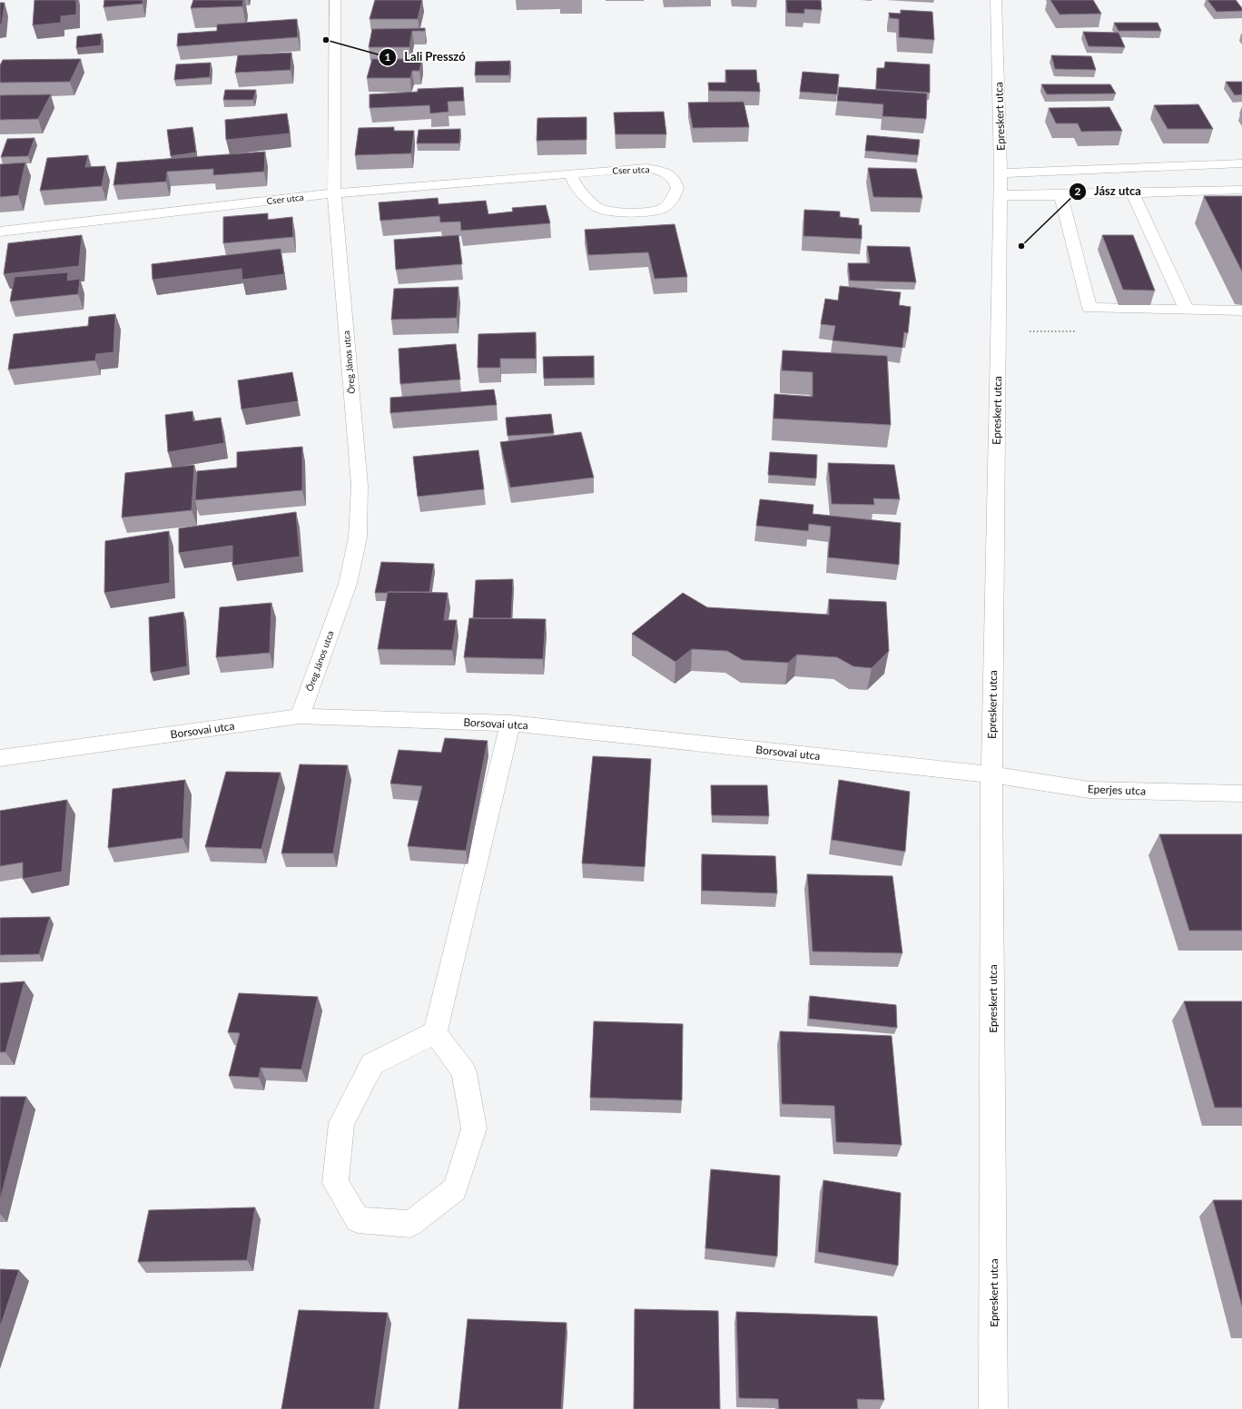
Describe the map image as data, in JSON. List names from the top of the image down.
{
  "streets": {
    "street": [
      "Epreskert utca",
      "Cser utca",
      "Öreg János utca",
      "Borsovai utca",
      "Eperjes utca"
    ]
  },
  "crossings": [
    ["Epreskert utca", "Borsovai utca"],
    ["Epreskert utca", "Eperjes utca"],
    ["Cser utca", "Öreg János utca"],
    ["Öreg János utca", "Borsovai utca"],
    ["Borsovai utca", "Eperjes utca"]
  ],
  "places": ["Lali Presszó", "Jász utca"]
}
